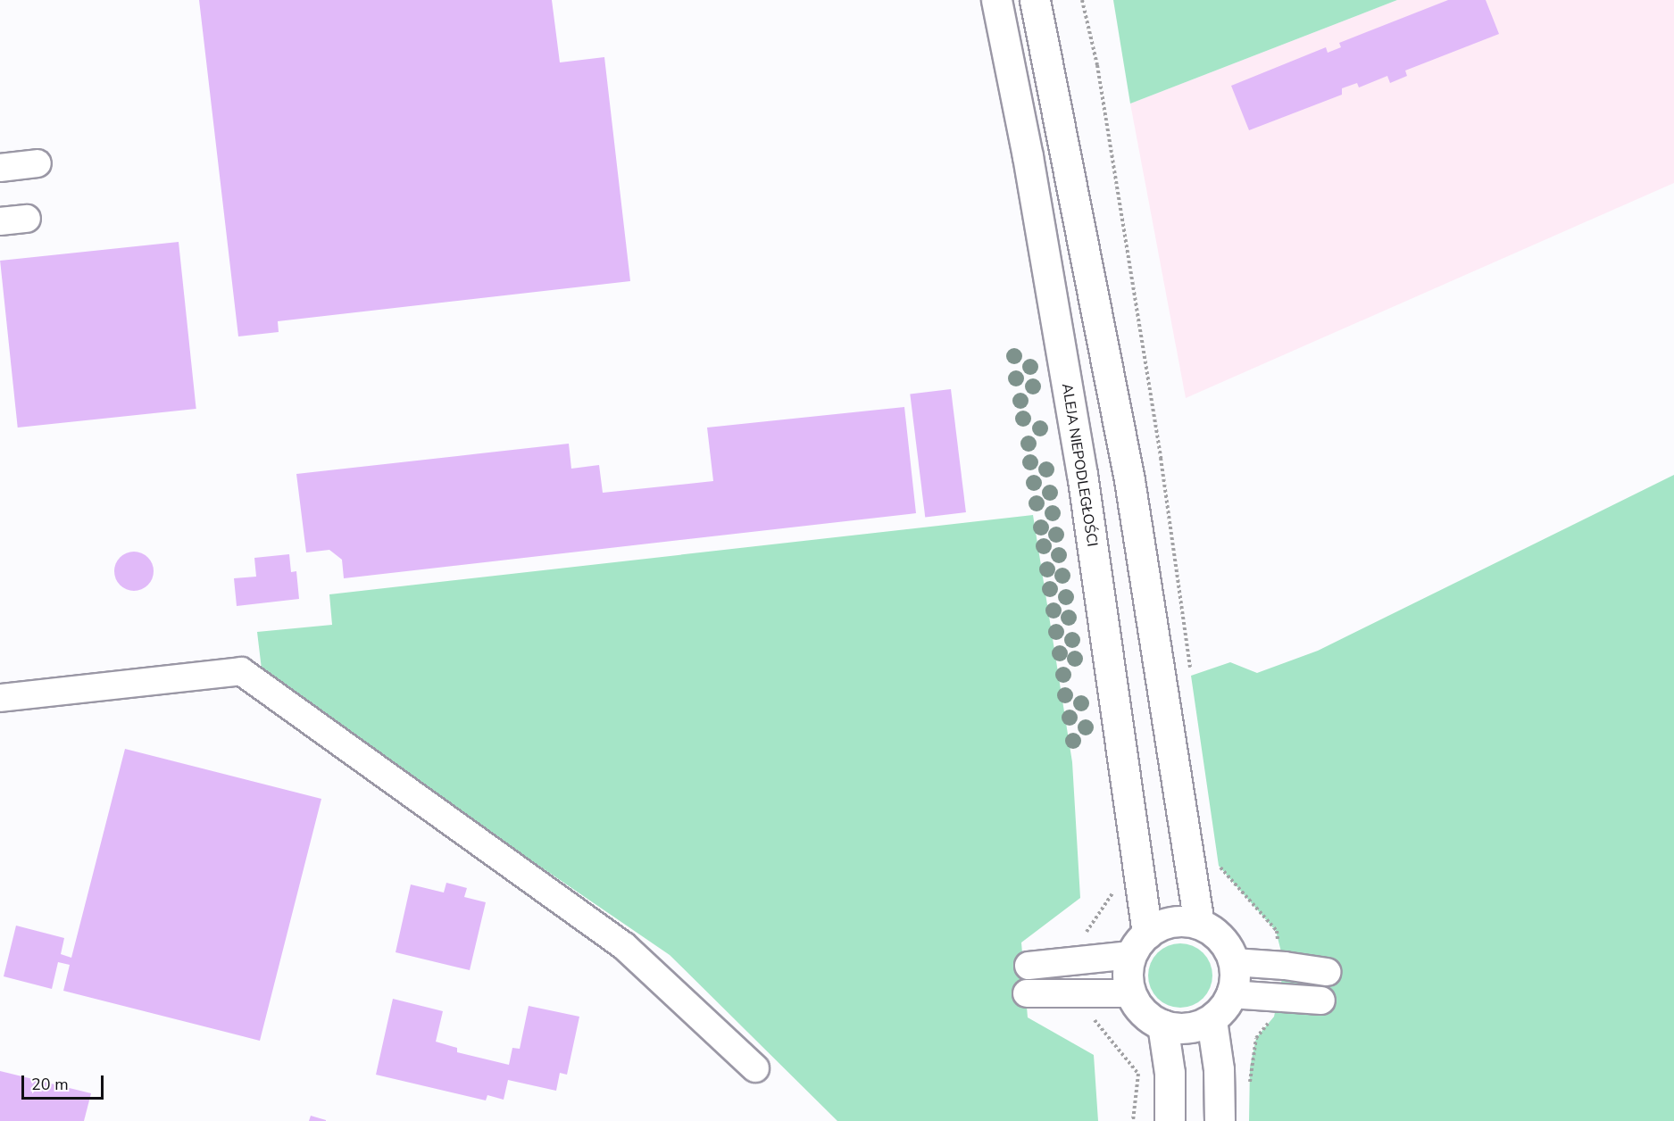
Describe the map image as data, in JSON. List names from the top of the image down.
{
  "streets": {
    "main road": ["ALEJA NIEPODLEGŁOŚCI"]
  },
  "scale_bar": "20 m"
}
